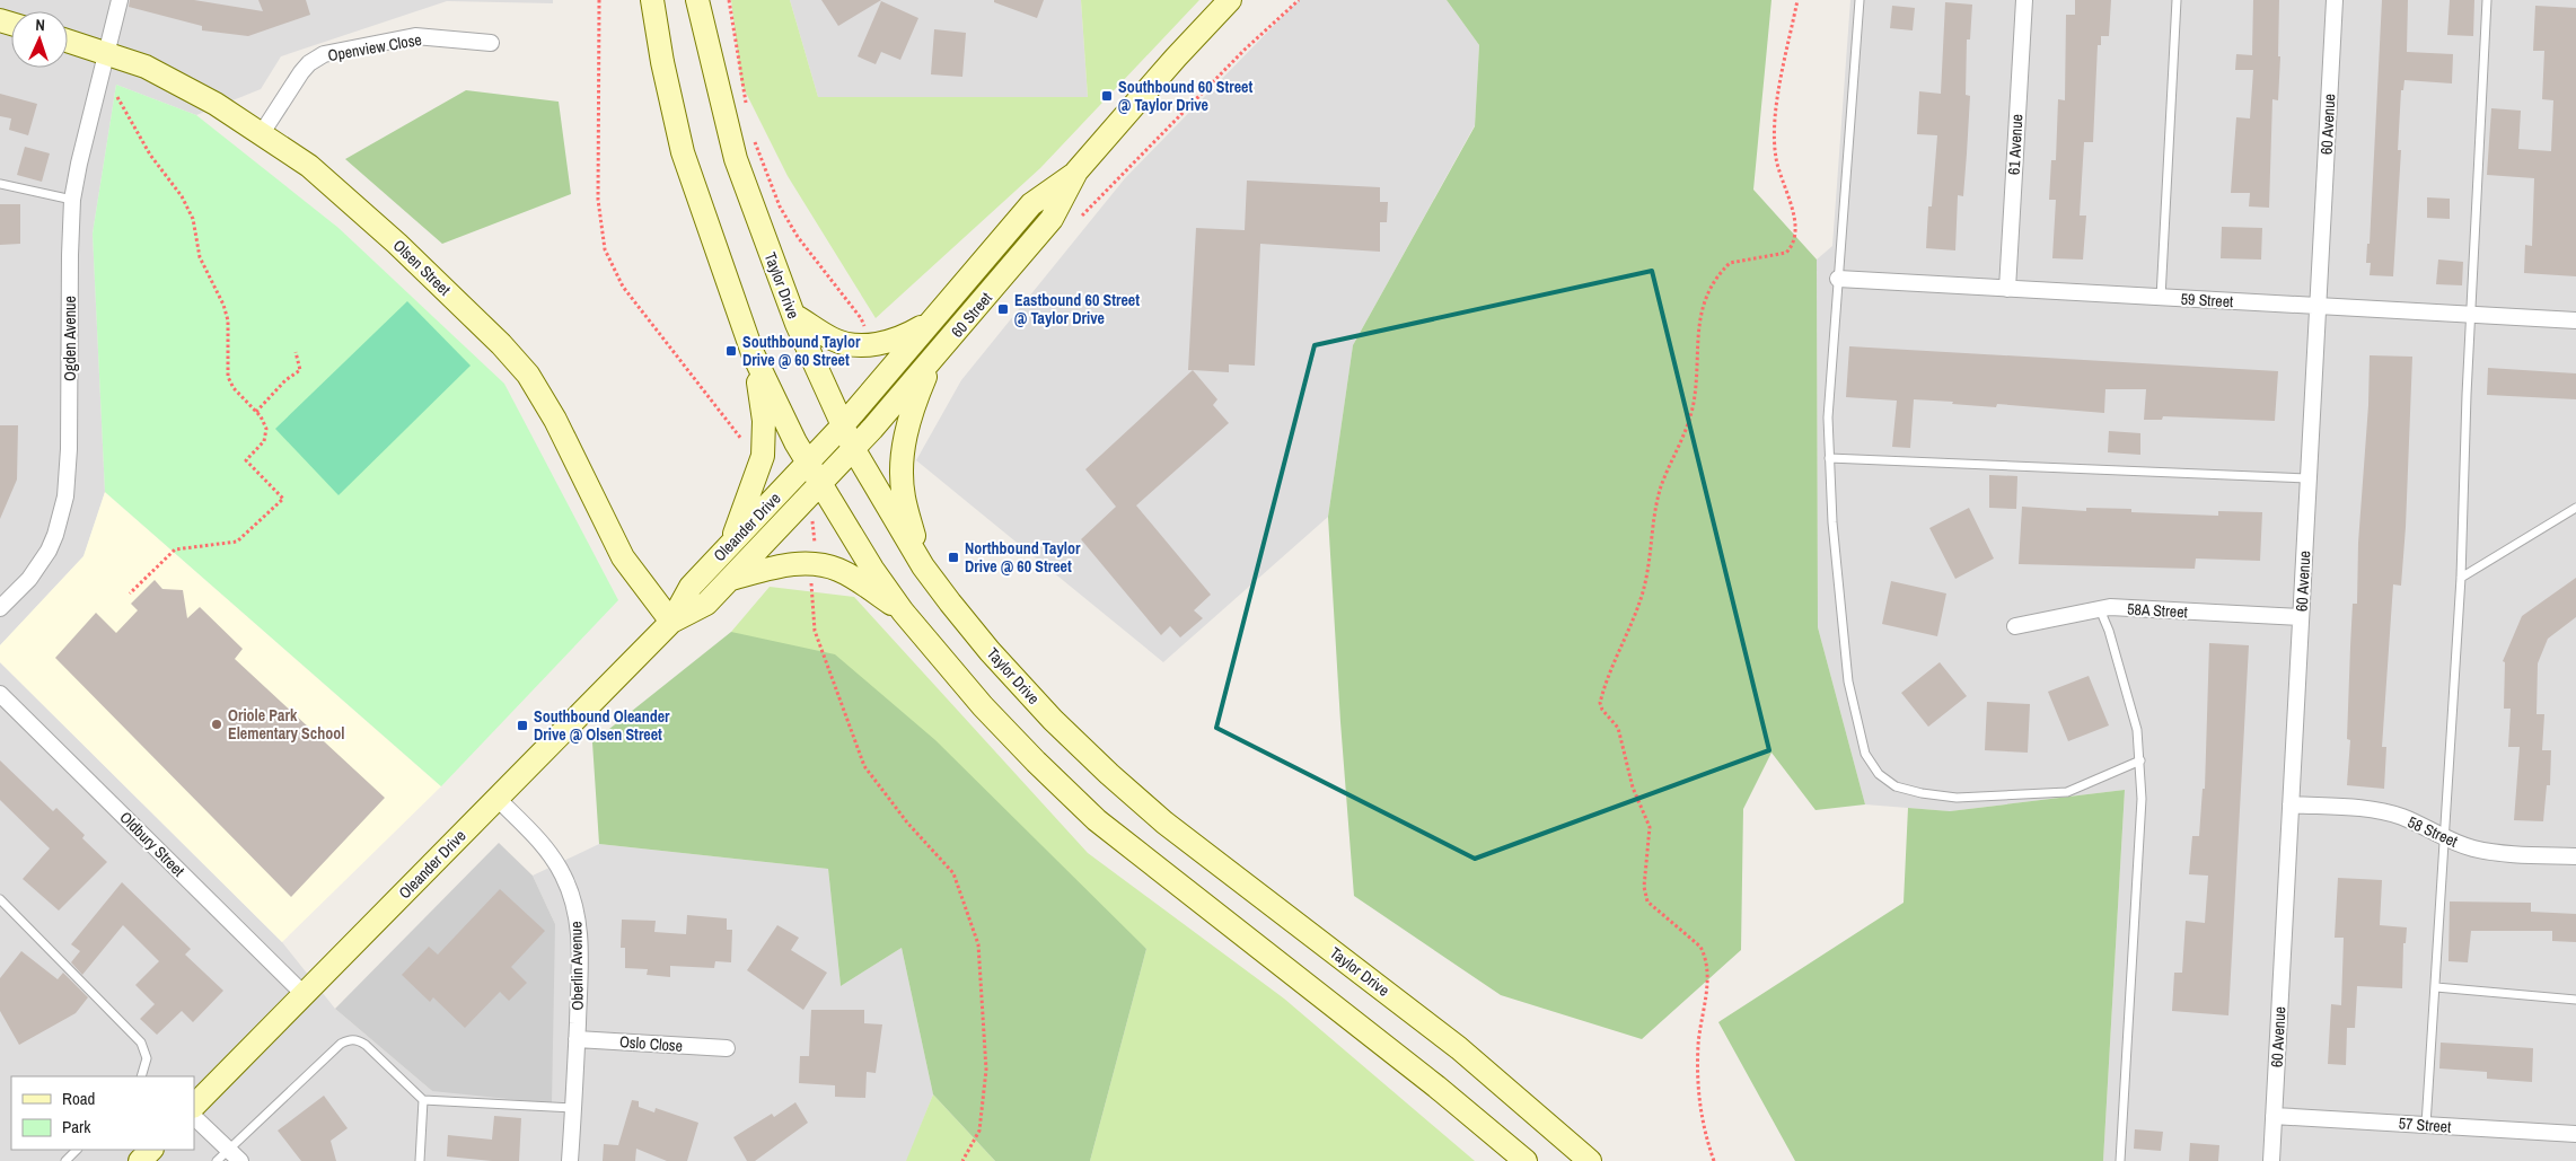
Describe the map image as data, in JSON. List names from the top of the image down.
{
  "streets": {
    "main road": [
      "Olsen Street",
      "Taylor Drive",
      "60 Street",
      "Oleander Drive"
    ],
    "street": [
      "Openview Close",
      "60 Avenue",
      "61 Avenue",
      "59 Street",
      "Ogden Avenue",
      "58A Street",
      "58 Street",
      "Oldbury Street",
      "Oberlin Avenue",
      "Oslo Close",
      "57 Street"
    ]
  },
  "crossings": [
    ["Openview Close", "Olsen Street"],
    ["60 Avenue", "59 Street"],
    ["60 Avenue", "58A Street"],
    ["60 Avenue", "58 Street"],
    ["60 Avenue", "57 Street"],
    ["61 Avenue", "59 Street"],
    ["Olsen Street", "Ogden Avenue"],
    ["Olsen Street", "Oleander Drive"],
    ["Taylor Drive", "60 Street"],
    ["Taylor Drive", "Oleander Drive"],
    ["60 Street", "Oleander Drive"],
    ["Oleander Drive", "Oldbury Street"],
    ["Oleander Drive", "Oberlin Avenue"],
    ["Oberlin Avenue", "Oslo Close"]
  ],
  "places": {
    "transit": [
      "Southbound 60 Street @ Taylor Drive",
      "Eastbound 60 Street @ Taylor Drive",
      "Southbound Taylor Drive @ 60 Street",
      "Northbound Taylor Drive @ 60 Street",
      "Southbound Oleander Drive @ Olsen Street"
    ],
    "other": ["Oriole Park Elementary School"]
  },
  "legend": ["Road", "Park"],
  "north": "top"
}
